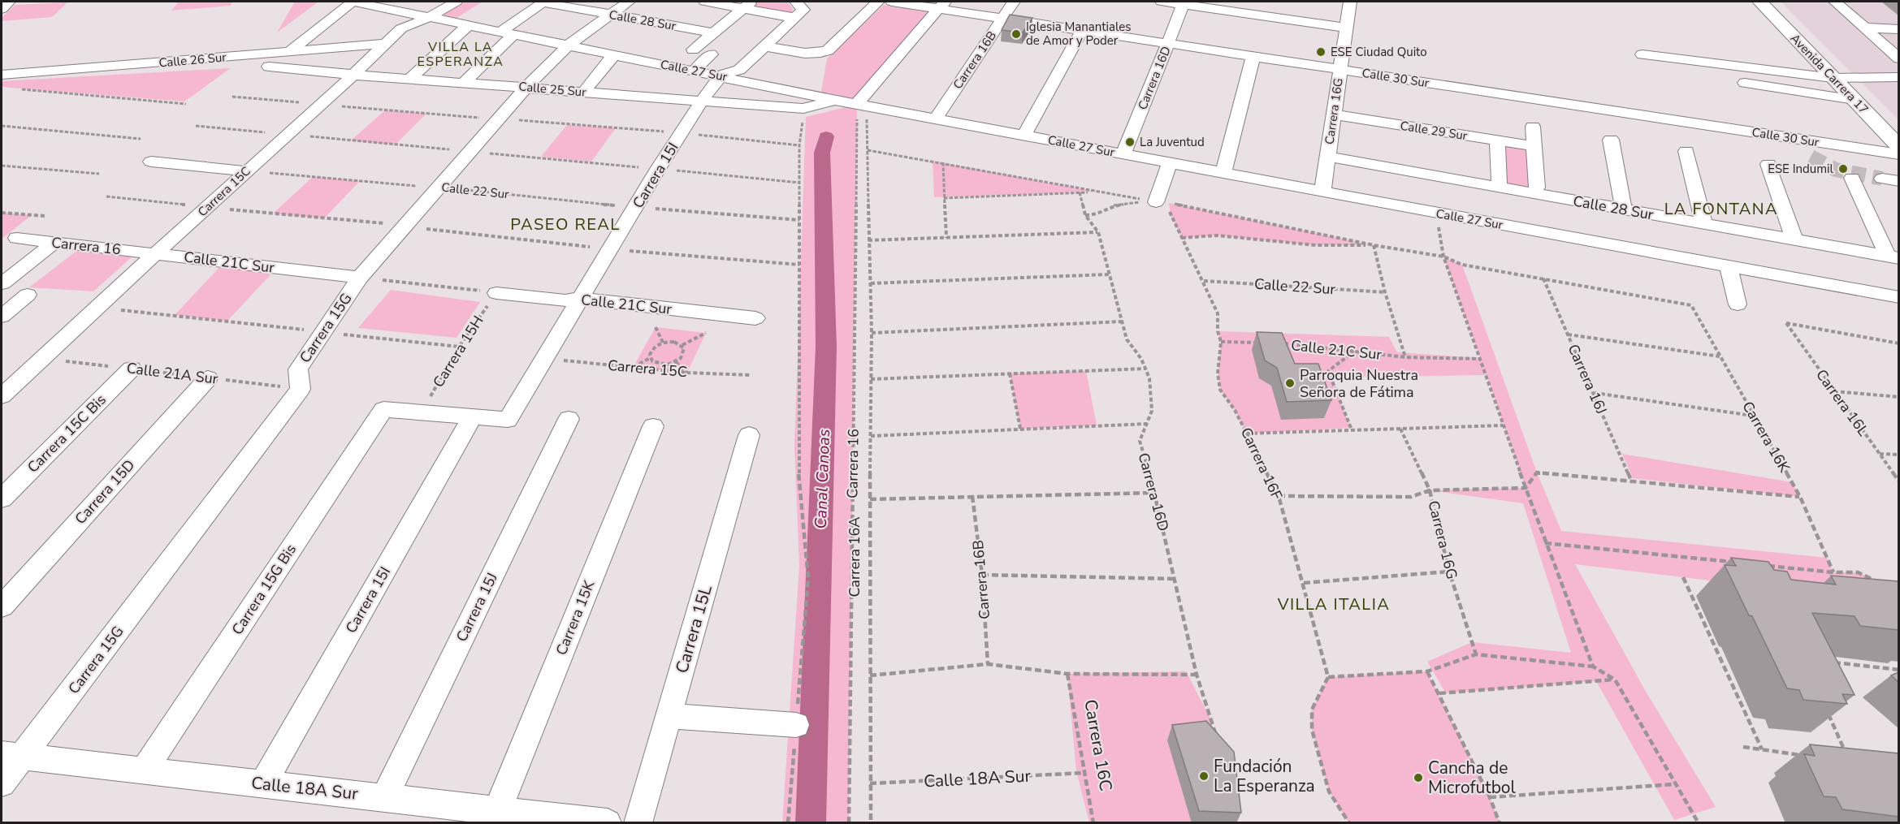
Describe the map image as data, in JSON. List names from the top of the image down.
{
  "streets": {
    "main road": ["Avenida Carrera 17"],
    "street": [
      "Calle 28 Sur",
      "Calle 26 Sur",
      "Carrera 16B",
      "Calle 27 Sur",
      "Carrera 16D",
      "Calle 30 Sur",
      "Calle 25 Sur",
      "Carrera 16G",
      "Calle 29 Sur",
      "Carrera 15I",
      "Carrera 15C",
      "Carrera 16",
      "Calle 21C Sur",
      "Carrera 15G",
      "Carrera 15C Bis",
      "Carrera 15D",
      "Carrera 15G Bis",
      "Carrera 15J",
      "Carrera 15K",
      "Carrera 15L",
      "Calle 18A Sur"
    ],
    "path": [
      "Calle 22 Sur",
      "Carrera 15H",
      "Calle 21A Sur",
      "Carrera 16J",
      "Carrera 16L",
      "Carrera 16K",
      "Carrera 16F",
      "Carrera 16A",
      "Carrera 16C"
    ]
  },
  "crossings": [
    ["Calle 28 Sur", "Calle 27 Sur"],
    ["Calle 28 Sur", "Carrera 16G"],
    ["Calle 28 Sur", "Carrera 15G"],
    ["Calle 26 Sur", "Carrera 15C"],
    ["Carrera 16B", "Calle 27 Sur"],
    ["Carrera 16B", "Calle 30 Sur"],
    ["Calle 27 Sur", "Carrera 16D"],
    ["Calle 27 Sur", "Calle 25 Sur"],
    ["Calle 27 Sur", "Carrera 16G"],
    ["Calle 27 Sur", "Carrera 15I"],
    ["Calle 27 Sur", "Carrera 15C"],
    ["Calle 27 Sur", "Carrera 16"],
    ["Calle 27 Sur", "Carrera 15G"],
    ["Calle 27 Sur", "Carrera 16A"],
    ["Carrera 16D", "Calle 30 Sur"],
    ["Calle 30 Sur", "Carrera 16G"],
    ["Calle 25 Sur", "Carrera 15I"],
    ["Calle 25 Sur", "Carrera 15C"],
    ["Calle 25 Sur", "Carrera 15G"],
    ["Carrera 16G", "Calle 29 Sur"],
    ["Carrera 15I", "Calle 22 Sur"],
    ["Carrera 15I", "Carrera 15C"],
    ["Carrera 15I", "Calle 21C Sur"],
    ["Carrera 15I", "Calle 18A Sur"],
    ["Calle 22 Sur", "Carrera 15C"],
    ["Calle 22 Sur", "Carrera 15G"],
    ["Calle 22 Sur", "Carrera 16F"],
    ["Carrera 15C", "Carrera 16"],
    ["Carrera 15C", "Calle 21C Sur"],
    ["Carrera 15C", "Calle 21A Sur"],
    ["Carrera 16", "Calle 21C Sur"],
    ["Carrera 16", "Carrera 16A"],
    ["Calle 21C Sur", "Carrera 15G"],
    ["Calle 21C Sur", "Carrera 15H"],
    ["Carrera 15G", "Calle 21A Sur"],
    ["Carrera 15G", "Calle 18A Sur"],
    ["Carrera 15H", "Carrera 15G Bis"],
    ["Calle 21A Sur", "Carrera 15C Bis"],
    ["Calle 21A Sur", "Carrera 15D"],
    ["Carrera 16A", "Calle 18A Sur"],
    ["Carrera 15G Bis", "Calle 18A Sur"],
    ["Carrera 15J", "Calle 18A Sur"],
    ["Carrera 15K", "Calle 18A Sur"],
    ["Carrera 16C", "Calle 18A Sur"]
  ],
  "districts": [
    "VILLA LA ESPERANZA",
    "LA FONTANA",
    "PASEO REAL",
    "VILLA ITALIA"
  ],
  "water": ["Canal Canoas"],
  "places": [
    "Iglesia Manantiales de Amor y Poder",
    "ESE Ciudad Quito",
    "La Juventud",
    "ESE Indumil",
    "Parroquia Nuestra Señora de Fátima",
    "Fundación La Esperanza",
    "Cancha de Microfutbol"
  ]
}
